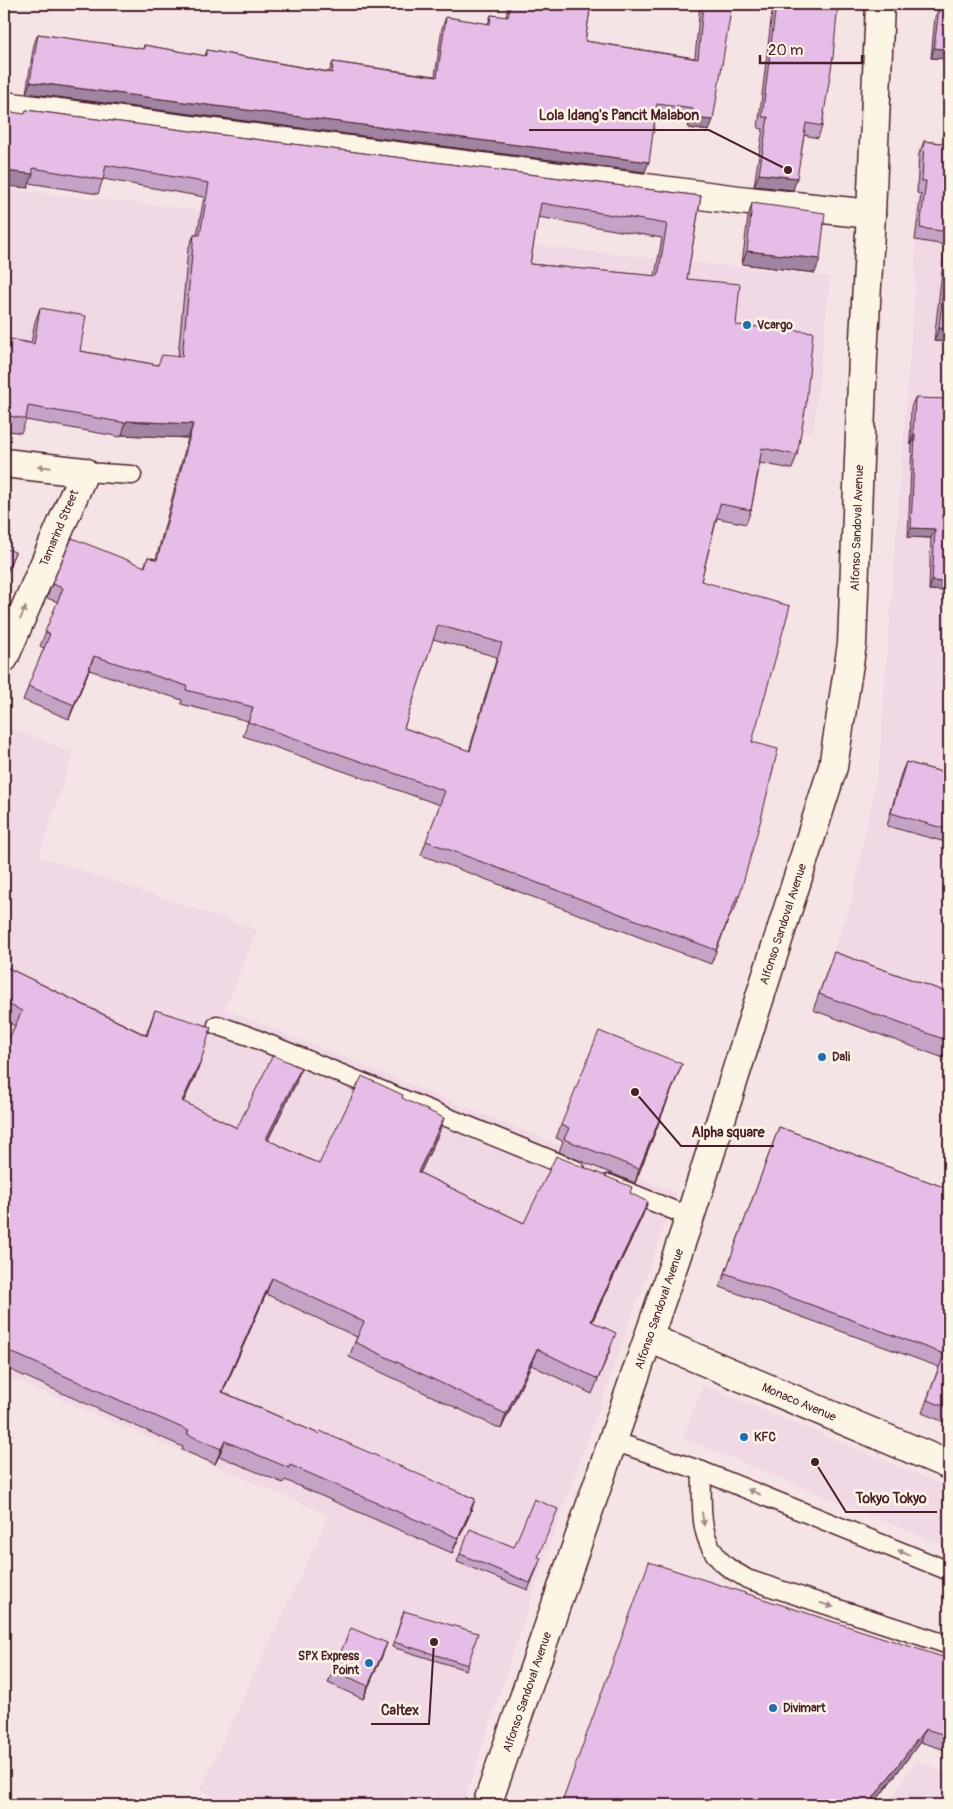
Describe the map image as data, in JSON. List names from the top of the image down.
{
  "streets": {
    "main road": ["Tamarind Street", "Alfonso Sandoval Avenue", "Monaco Avenue"]
  },
  "crossings": [
    ["Alfonso Sandoval Avenue", "Monaco Avenue"]
  ],
  "places": [
    "Lola Idang's Pancit Malabon",
    "Vcargo",
    "Dali",
    "Alpha square",
    "KFC",
    "Tokyo Tokyo",
    "Caltex",
    "SPX Express Point",
    "Divimart"
  ],
  "scale_bar": "20 m"
}
